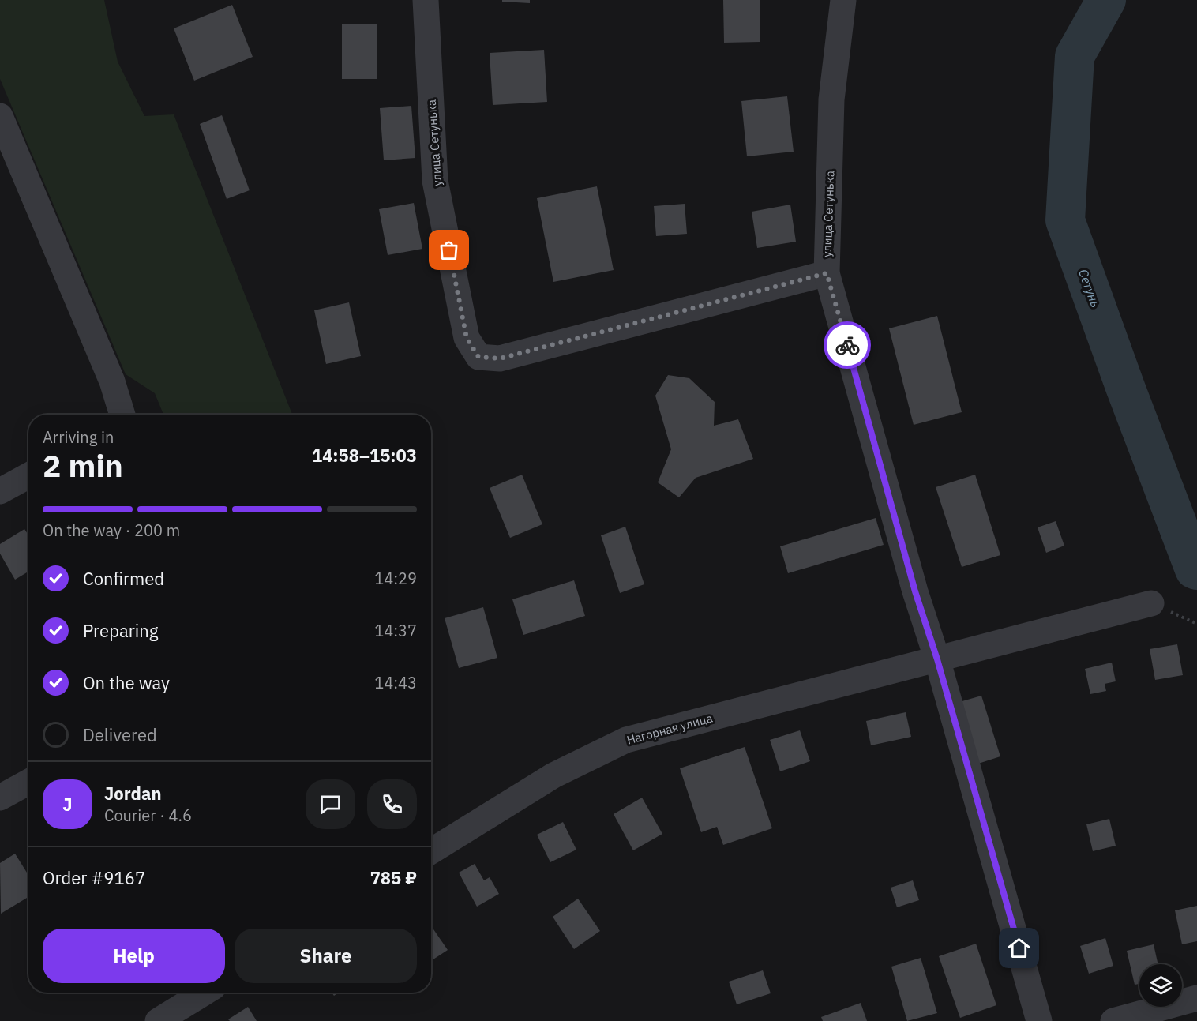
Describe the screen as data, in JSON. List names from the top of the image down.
{
  "streets": {
    "street": ["улица Сетунька", "Нагорная улица"]
  },
  "water": ["Сетунь"],
  "page": {
    "heading": ["2 min", "Arriving in", "14:58–15:03"],
    "panel": [
      "Jordan",
      "Courier · 4.6",
      "Order #9167",
      "785 ₽"
    ],
    "bar": "On the way · 200 m",
    "list": [
      ["Confirmed", "14:29"],
      ["Preparing", "14:37"],
      ["On the way", "14:43"],
      "Delivered"
    ],
    "round": "J",
    "buttons": ["Help", "Share"]
  }
}
